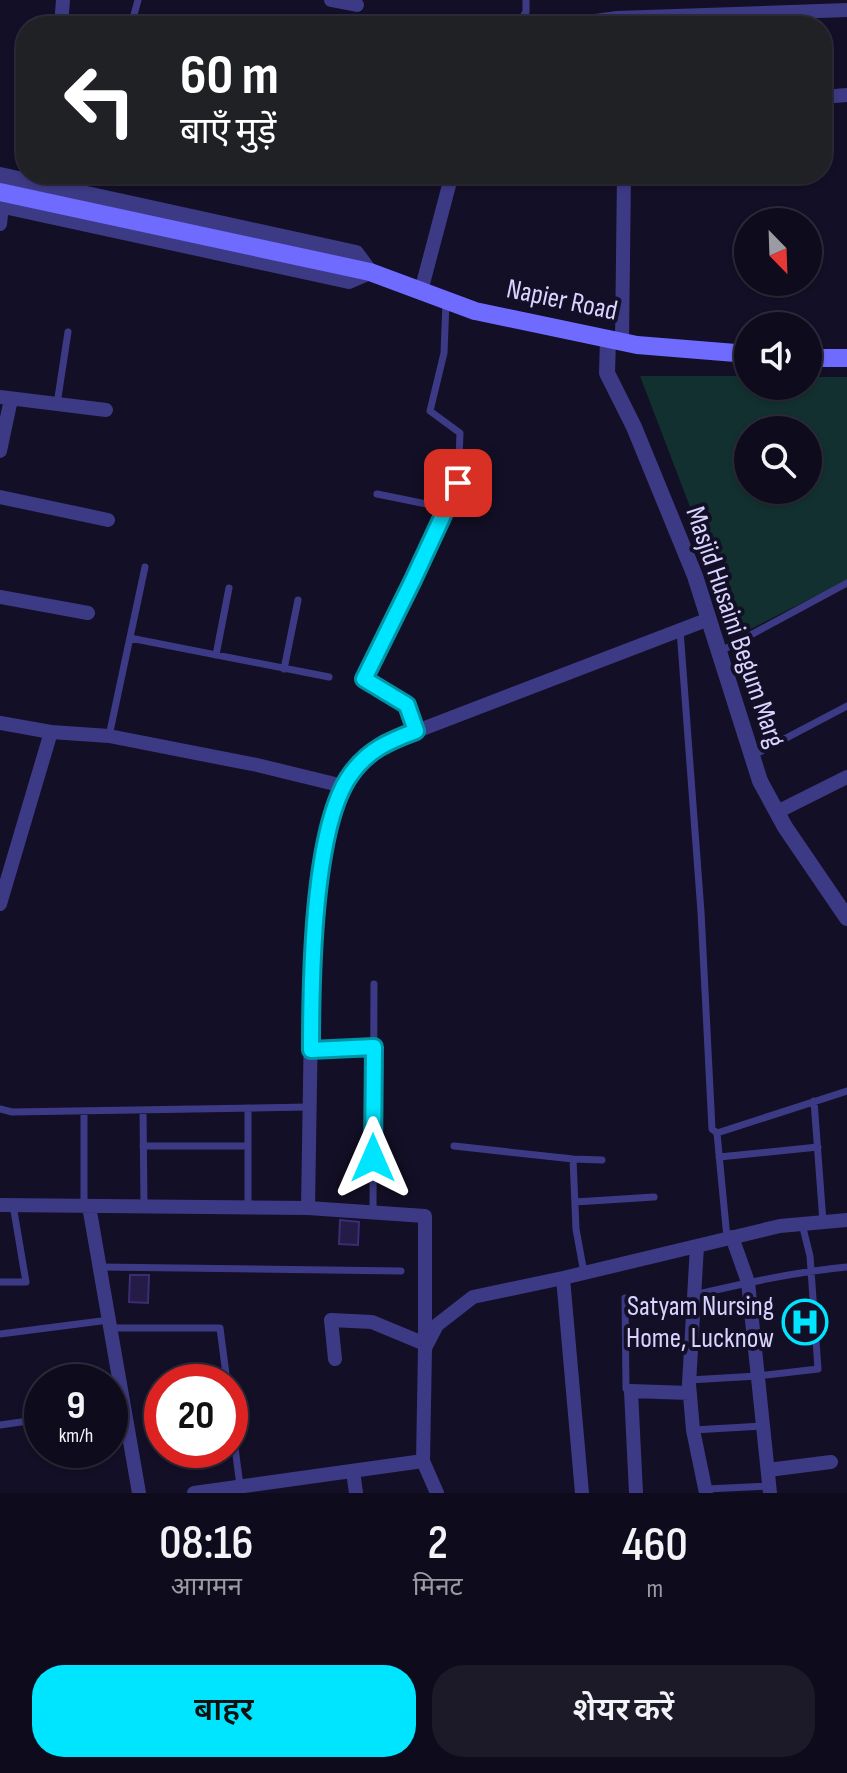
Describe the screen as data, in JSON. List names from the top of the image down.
{
  "streets": {
    "main road": ["Napier Road"],
    "street": ["Masjid Husaini Begum Marg"]
  },
  "crossings": [
    ["Napier Road", "Masjid Husaini Begum Marg"]
  ],
  "places": {
    "hospital": ["Satyam Nursing Home, Lucknow"]
  },
  "north": "bottom right",
  "page": {
    "turn": ["60 m", "बाएँ मुड़ें"],
    "speed": "9 km/h",
    "limit": "20",
    "eta": [
      "08:16",
      "आगमन",
      "2",
      "मिनट",
      "460",
      "m"
    ],
    "buttons": ["बाहर", "शेयर करें"]
  }
}
